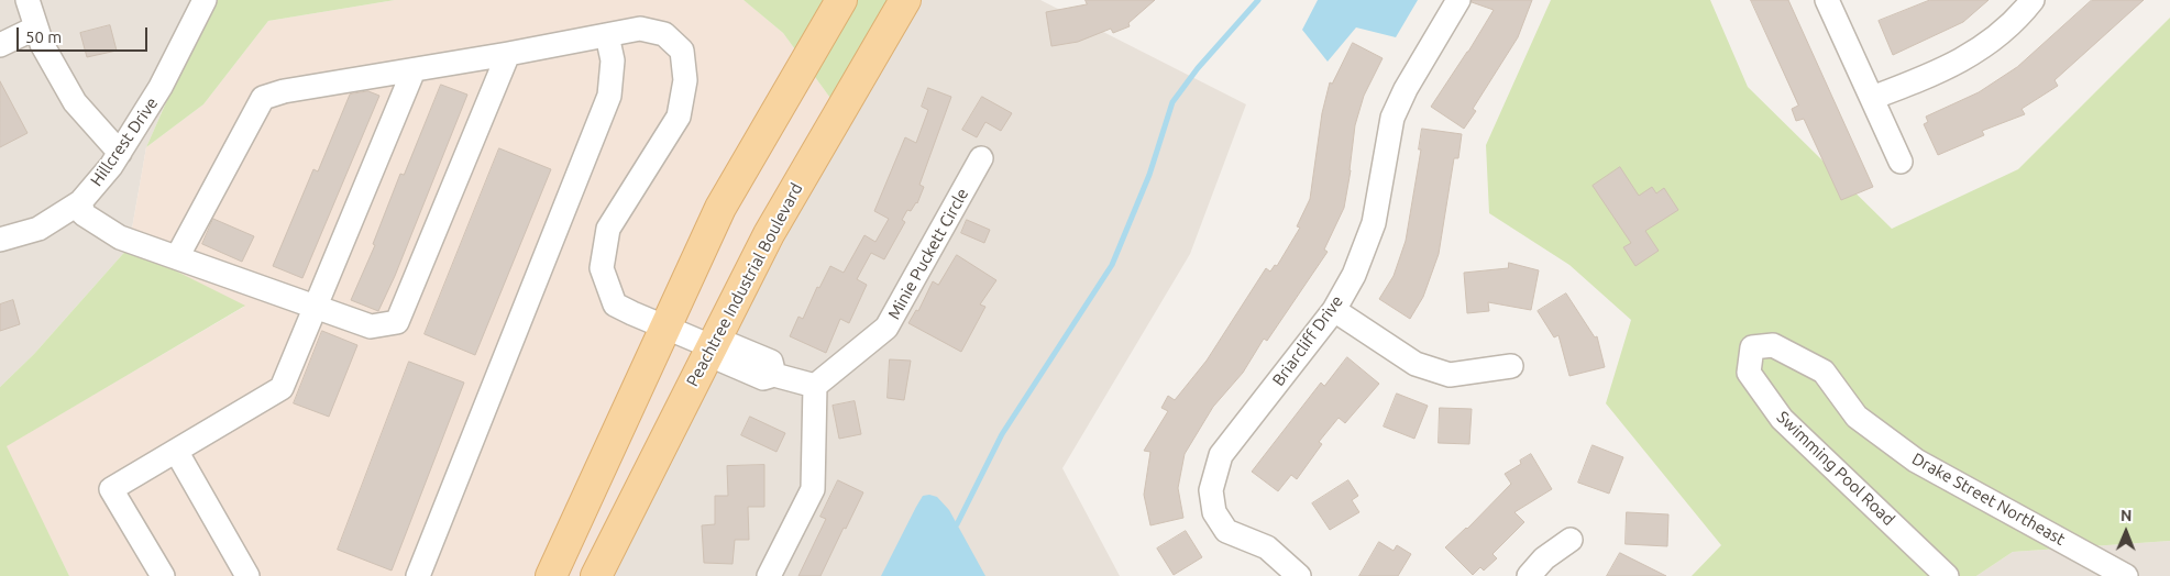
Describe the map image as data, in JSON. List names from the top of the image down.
{
  "streets": {
    "main road": ["Peachtree Industrial Boulevard"],
    "street": [
      "Hillcrest Drive",
      "Minie Puckett Circle",
      "Briarcliff Drive",
      "Swimming Pool Road",
      "Drake Street Northeast"
    ]
  },
  "crossings": [
    ["Swimming Pool Road", "Drake Street Northeast"]
  ],
  "scale_bar": "50 m",
  "north": "top"
}
